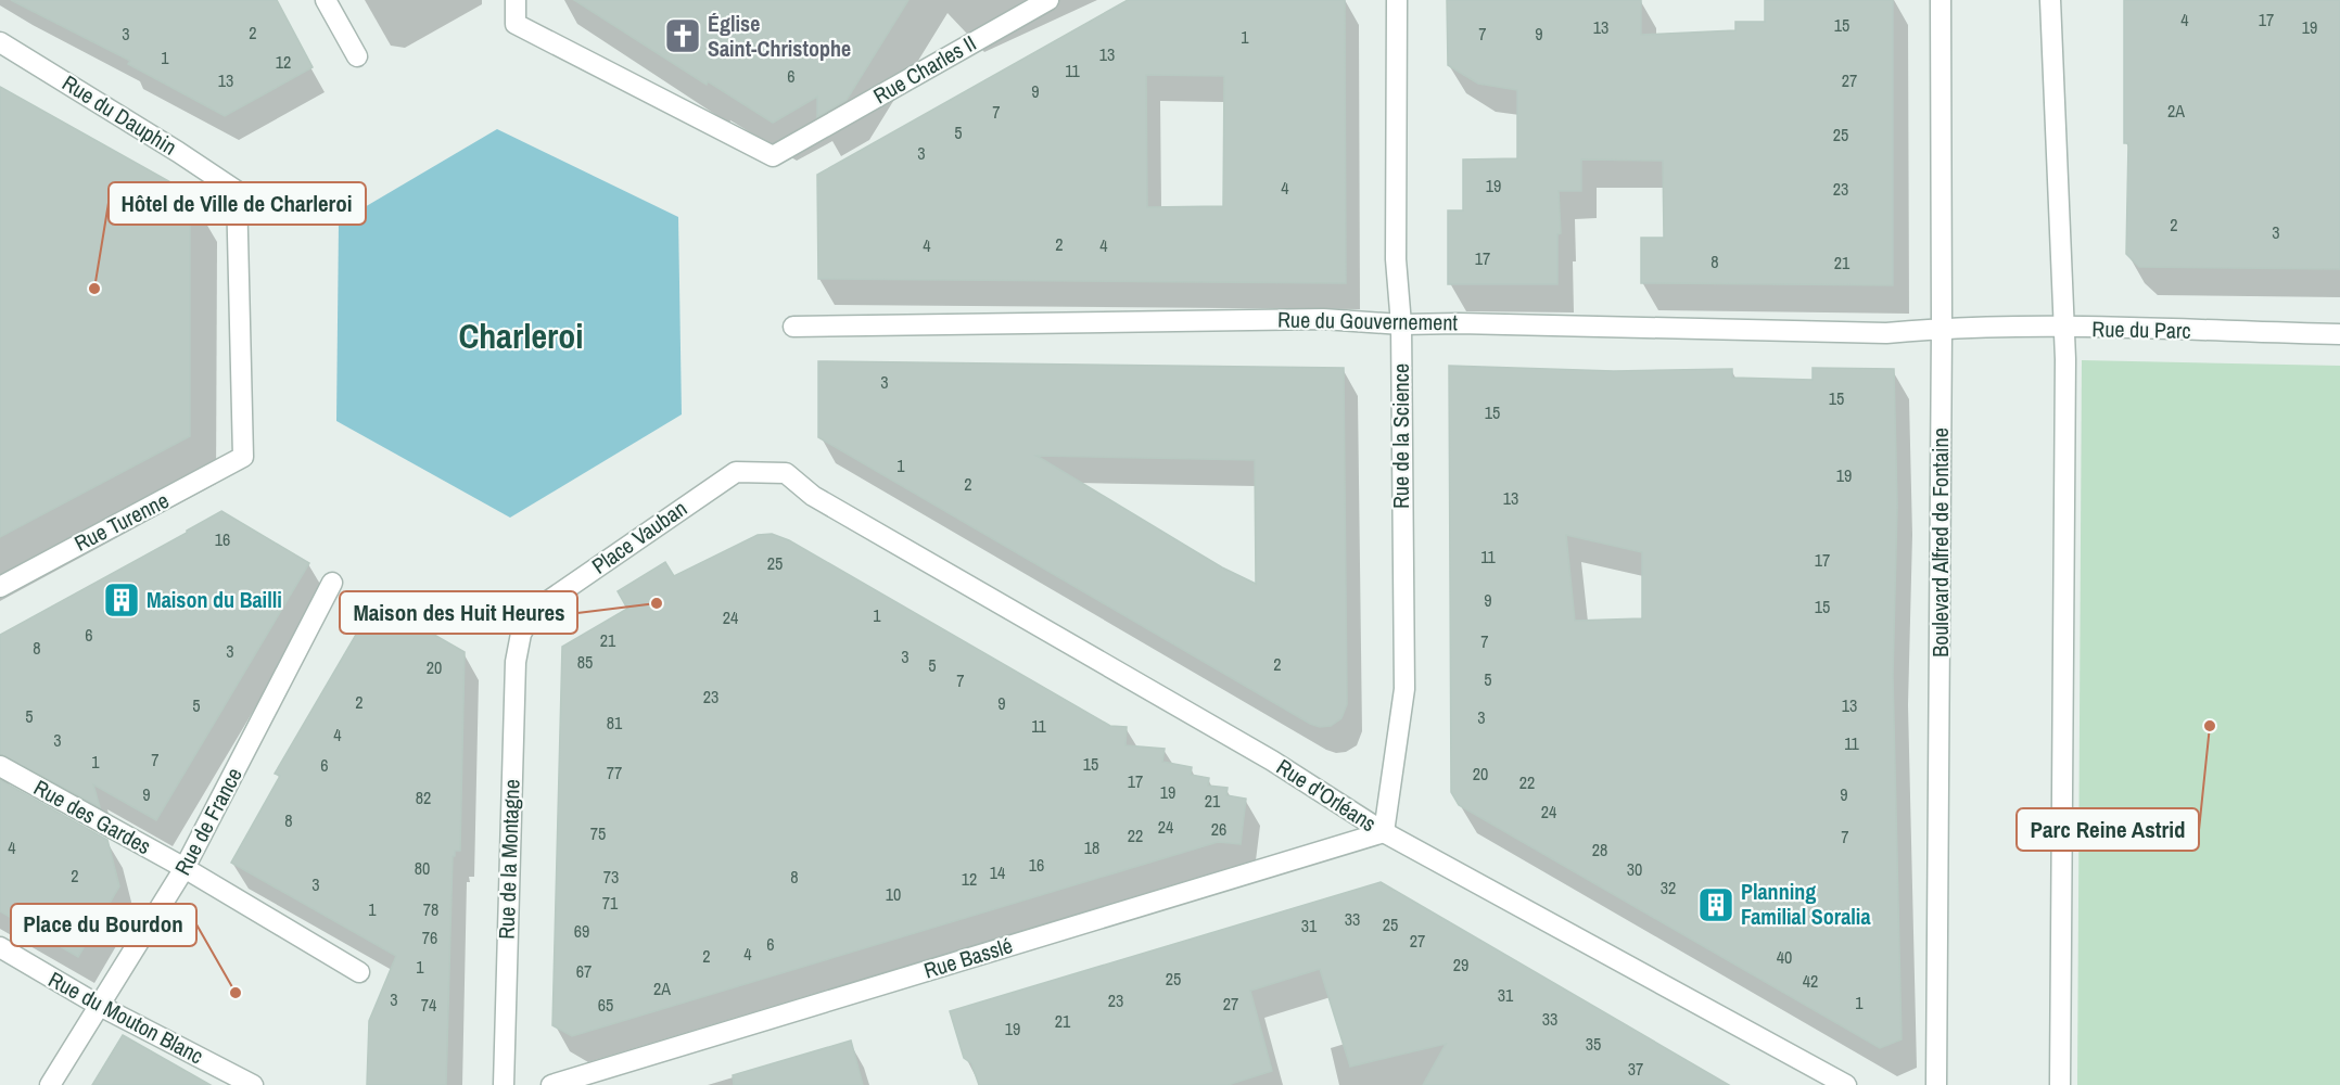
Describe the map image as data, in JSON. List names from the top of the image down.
{
  "streets": {
    "street": [
      "Rue Charles II",
      "Rue du Dauphin",
      "Rue du Gouvernement",
      "Rue du Parc",
      "Rue de la Science",
      "Rue Turenne",
      "Place Vauban",
      "Boulevard Alfred de Fontaine",
      "Rue d'Orléans",
      "Rue des Gardes",
      "Rue de France",
      "Rue de la Montagne",
      "Rue Basslé",
      "Rue du Mouton Blanc"
    ]
  },
  "crossings": [
    ["Rue du Dauphin", "Rue Turenne"],
    ["Rue du Gouvernement", "Rue du Parc"],
    ["Rue du Gouvernement", "Rue de la Science"],
    ["Rue du Gouvernement", "Boulevard Alfred de Fontaine"],
    ["Rue du Parc", "Boulevard Alfred de Fontaine"],
    ["Rue de la Science", "Rue d'Orléans"],
    ["Rue de la Science", "Rue Basslé"],
    ["Place Vauban", "Rue d'Orléans"],
    ["Place Vauban", "Rue de la Montagne"],
    ["Rue d'Orléans", "Rue Basslé"],
    ["Rue des Gardes", "Rue de France"],
    ["Rue de France", "Rue du Mouton Blanc"]
  ],
  "districts": ["Charleroi"],
  "places": {
    "church": ["Église Saint-Christophe"],
    "other": [
      "Hôtel de Ville de Charleroi",
      "Maison des Huit Heures",
      "Parc Reine Astrid",
      "Place du Bourdon"
    ],
    "building": ["Maison du Bailli", "Planning Familial Soralia"]
  },
  "house_numbers": [
    "4",
    "17",
    "15",
    "13",
    "19",
    "2",
    "3",
    "7",
    "9",
    "1",
    "13",
    "1",
    "12",
    "11",
    "6",
    "13",
    "27",
    "9",
    "2A",
    "7",
    "5",
    "25",
    "3",
    "19",
    "4",
    "23",
    "2",
    "3",
    "2",
    "4",
    "4",
    "17",
    "8",
    "21",
    "3",
    "15",
    "15",
    "1",
    "19",
    "2",
    "13",
    "16",
    "11",
    "17",
    "25",
    "9",
    "15",
    "1",
    "24",
    "6",
    "21",
    "7",
    "8",
    "3",
    "3",
    "85",
    "2",
    "5",
    "20",
    "5",
    "7",
    "23",
    "2",
    "9",
    "5",
    "13",
    "5",
    "3",
    "81",
    "11",
    "4",
    "3",
    "11",
    "7",
    "1",
    "15",
    "6",
    "77",
    "20",
    "17",
    "22",
    "19",
    "9",
    "9",
    "82",
    "21",
    "24",
    "8",
    "24",
    "26",
    "75",
    "22",
    "7",
    "4",
    "18",
    "28",
    "16",
    "80",
    "30",
    "14",
    "2",
    "73",
    "8",
    "12",
    "3",
    "32",
    "10",
    "71",
    "1",
    "78",
    "33",
    "25",
    "31",
    "69",
    "76",
    "27",
    "6",
    "4",
    "2",
    "40",
    "29",
    "1",
    "67",
    "25",
    "42",
    "2A",
    "31",
    "3",
    "23",
    "1",
    "27",
    "74",
    "65",
    "33",
    "21",
    "19",
    "35",
    "37"
  ]
}
